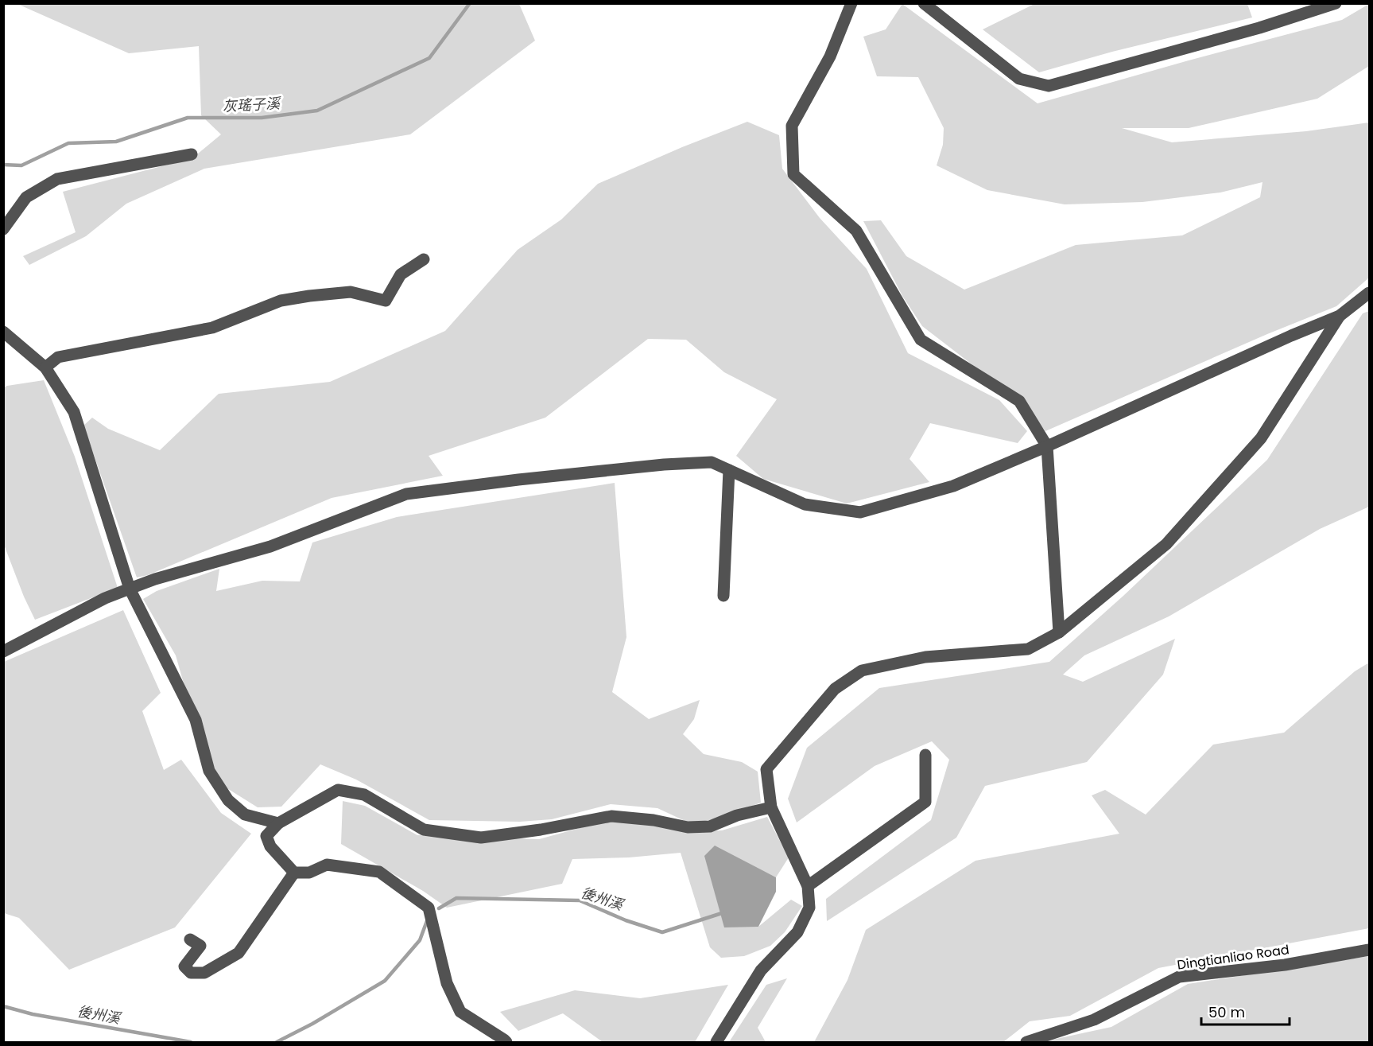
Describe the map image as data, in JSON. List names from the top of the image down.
{
  "streets": {
    "street": ["Dingtianliao Road"]
  },
  "water": ["灰瑤子溪", "後州溪"],
  "scale_bar": "50 m"
}
